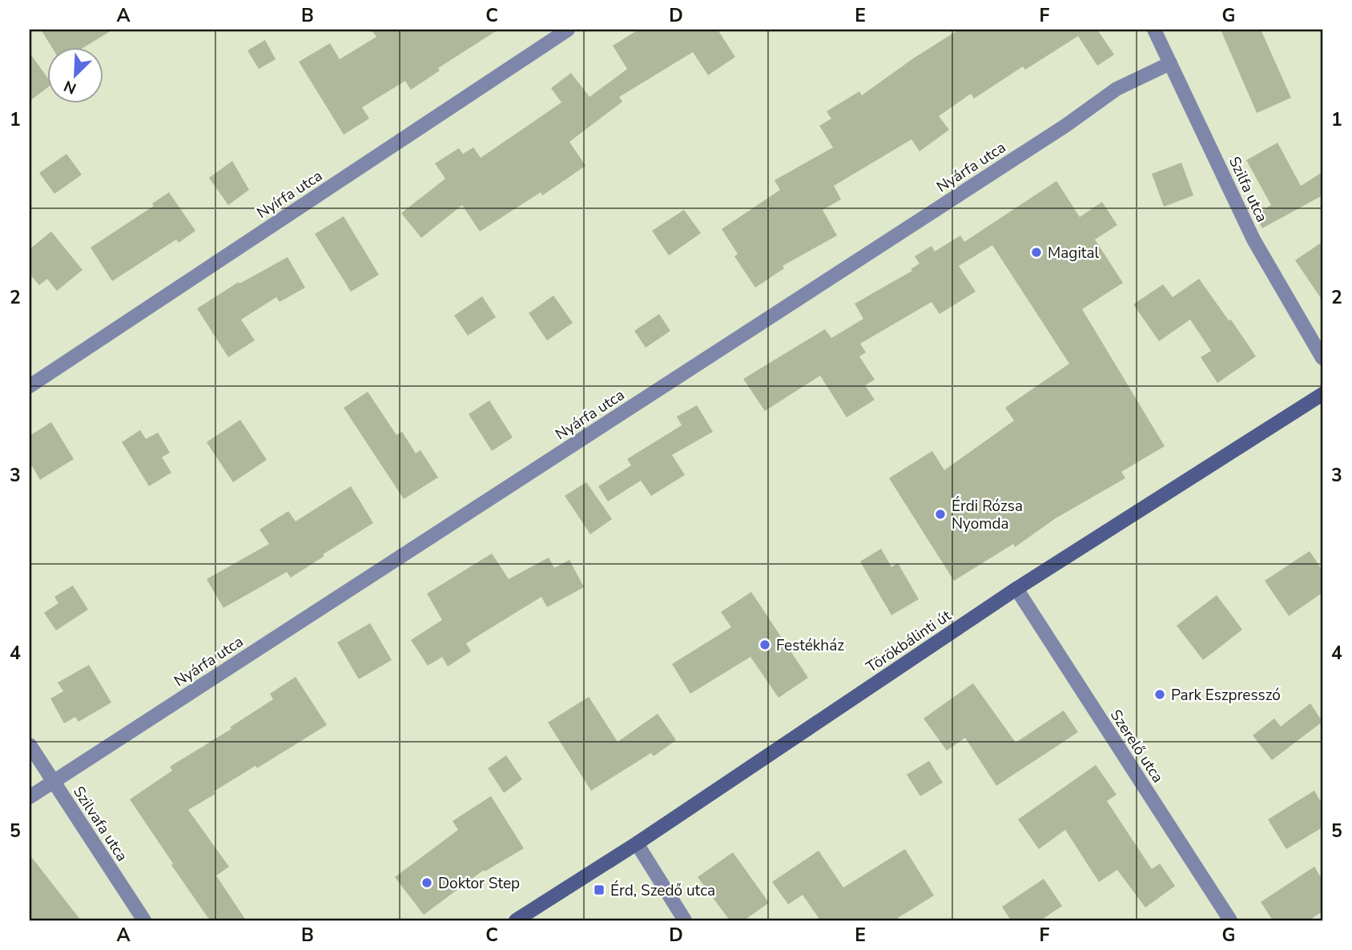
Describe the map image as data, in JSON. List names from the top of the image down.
{
  "streets": {
    "main road": ["Törökbálinti út"],
    "street": [
      "Nyárfa utca",
      "Szilfa utca",
      "Nyírfa utca",
      "Szerelő utca",
      "Szilvafa utca"
    ]
  },
  "crossings": [
    ["Nyárfa utca", "Szilfa utca"],
    ["Nyárfa utca", "Szilvafa utca"],
    ["Törökbálinti út", "Szerelő utca"]
  ],
  "places": {
    "other": [
      "Magital",
      "Érdi Rózsa Nyomda",
      "Festékház",
      "Park Eszpresszó",
      "Doktor Step"
    ],
    "transit": ["Érd, Szedő utca"]
  },
  "north": "bottom left",
  "grid": {
    "columns": [
      "A",
      "B",
      "C",
      "D",
      "E",
      "F",
      "G"
    ],
    "rows": [
      "1",
      "2",
      "3",
      "4",
      "5"
    ]
  }
}
